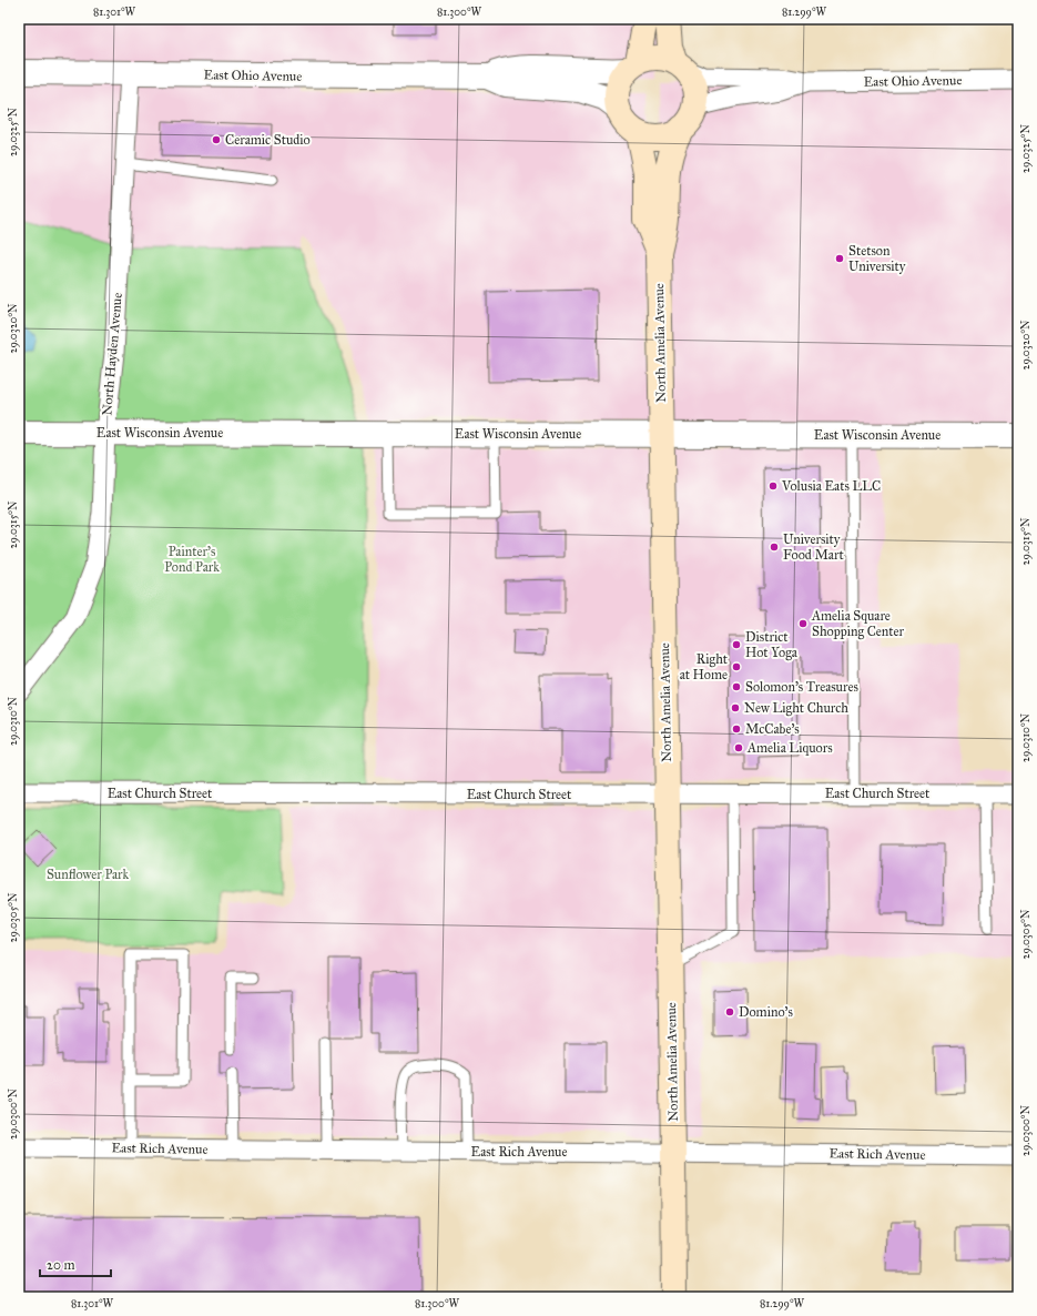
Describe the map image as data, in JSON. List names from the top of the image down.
{
  "streets": {
    "main road": ["North Amelia Avenue"],
    "street": [
      "East Ohio Avenue",
      "North Hayden Avenue",
      "East Wisconsin Avenue",
      "East Church Street",
      "East Rich Avenue"
    ]
  },
  "crossings": [
    ["East Ohio Avenue", "North Amelia Avenue"],
    ["East Ohio Avenue", "North Hayden Avenue"],
    ["North Amelia Avenue", "East Wisconsin Avenue"],
    ["North Amelia Avenue", "East Church Street"],
    ["North Amelia Avenue", "East Rich Avenue"],
    ["North Hayden Avenue", "East Wisconsin Avenue"]
  ],
  "parks": ["Painter's Pond Park", "Sunflower Park"],
  "places": [
    "Ceramic Studio",
    "Stetson University",
    "Volusia Eats LLC",
    "University Food Mart",
    "Amelia Square Shopping Center",
    "District Hot Yoga",
    "Right at Home",
    "Solomon's Treasures",
    "New Light Church",
    "McCabe's",
    "Amelia Liquors",
    "Domino's"
  ],
  "scale_bar": "20 m",
  "coordinates": [
    "81.301°W",
    "81.300°W",
    "81.299°W",
    "29.0325°N",
    "29.0320°N",
    "29.0315°N",
    "29.0310°N",
    "29.0305°N",
    "29.0300°N"
  ]
}
